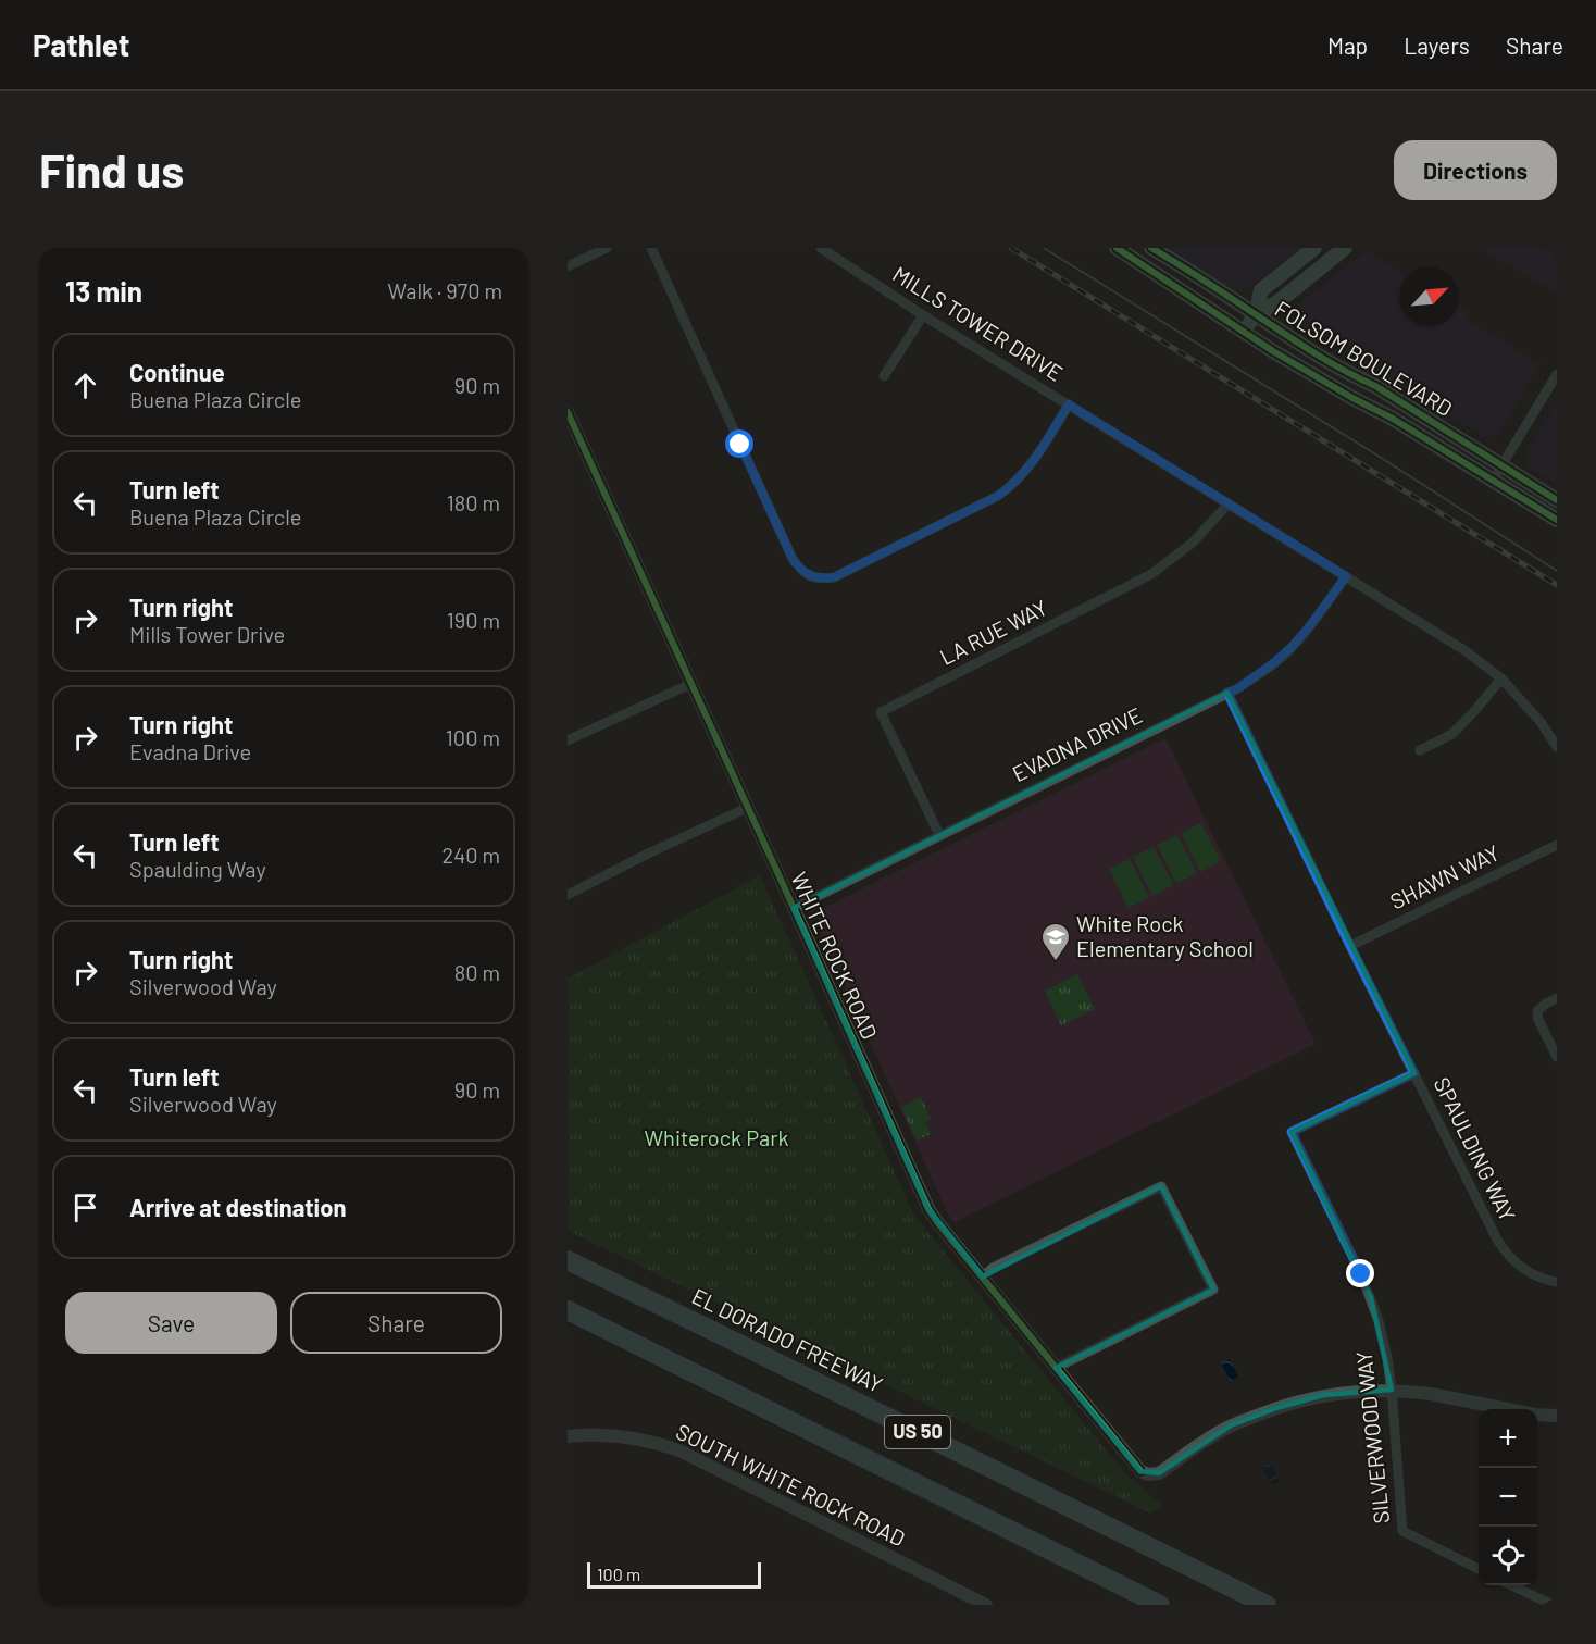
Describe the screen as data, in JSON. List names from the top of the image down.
{
  "streets": {
    "highway": ["EL DORADO FREEWAY", "US 50"],
    "main road": ["FOLSOM BOULEVARD"],
    "street": [
      "MILLS TOWER DRIVE",
      "LA RUE WAY",
      "EVADNA DRIVE",
      "SHAWN WAY",
      "WHITE ROCK ROAD",
      "SPAULDING WAY",
      "SILVERWOOD WAY",
      "SOUTH WHITE ROCK ROAD"
    ]
  },
  "crossings": [
    ["MILLS TOWER DRIVE", "LA RUE WAY"],
    ["MILLS TOWER DRIVE", "EVADNA DRIVE"],
    ["LA RUE WAY", "EVADNA DRIVE"],
    ["EVADNA DRIVE", "WHITE ROCK ROAD"],
    ["EVADNA DRIVE", "SPAULDING WAY"],
    ["SHAWN WAY", "SPAULDING WAY"],
    ["WHITE ROCK ROAD", "SILVERWOOD WAY"],
    ["SPAULDING WAY", "SILVERWOOD WAY"]
  ],
  "parks": ["Whiterock Park"],
  "places": {
    "school or university": ["White Rock Elementary School"]
  },
  "scale_bar": "100 m",
  "north": "top right",
  "page": {
    "header": "Pathlet",
    "nav": ["Map", "Layers", "Share"],
    "buttons": [
      "Directions",
      ["Save", "Share"]
    ],
    "title": "Find us",
    "heading": ["13 min", "Walk · 970 m"],
    "list": [
      ["Continue", "Buena Plaza Circle", "90 m"],
      ["Turn left", "Buena Plaza Circle", "180 m"],
      ["Turn right", "Mills Tower Drive", "190 m"],
      ["Turn right", "Evadna Drive", "100 m"],
      ["Turn left", "Spaulding Way", "240 m"],
      ["Turn right", "Silverwood Way", "80 m"],
      ["Turn left", "Silverwood Way", "90 m"],
      "Arrive at destination"
    ],
    "map_buttons": ["+", "−"],
    "scale": "100 m"
  }
}
